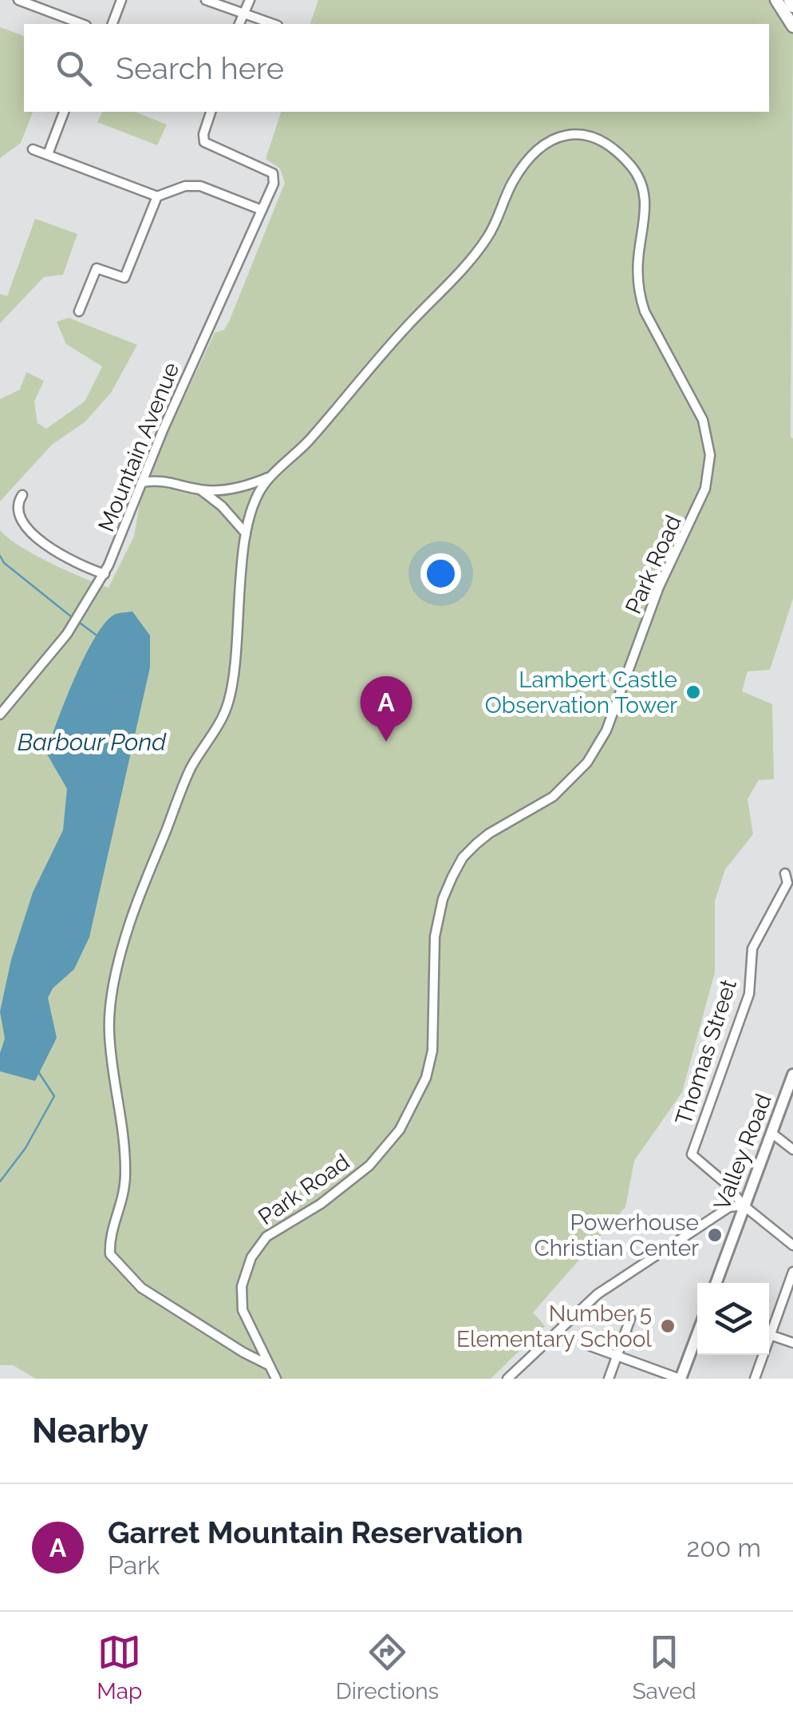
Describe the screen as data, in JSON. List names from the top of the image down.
{
  "streets": {
    "main road": ["Valley Road"],
    "street": ["Mountain Avenue", "Park Road", "Thomas Street"]
  },
  "crossings": [
    ["Mountain Avenue", "Park Road"],
    ["Thomas Street", "Valley Road"]
  ],
  "water": ["Barbour Pond"],
  "places": ["Lambert Castle Observation Tower", "Powerhouse Christian Center", "Number 5 Elementary School"],
  "page": {
    "search": "Search here",
    "pins": "A",
    "heading": "Nearby",
    "list": [
      {
        "mark": "A",
        "name": "Garret Mountain Reservation",
        "note": "Park",
        "value": "200 m"
      }
    ],
    "nav": ["Map", "Directions", "Saved"]
  }
}
